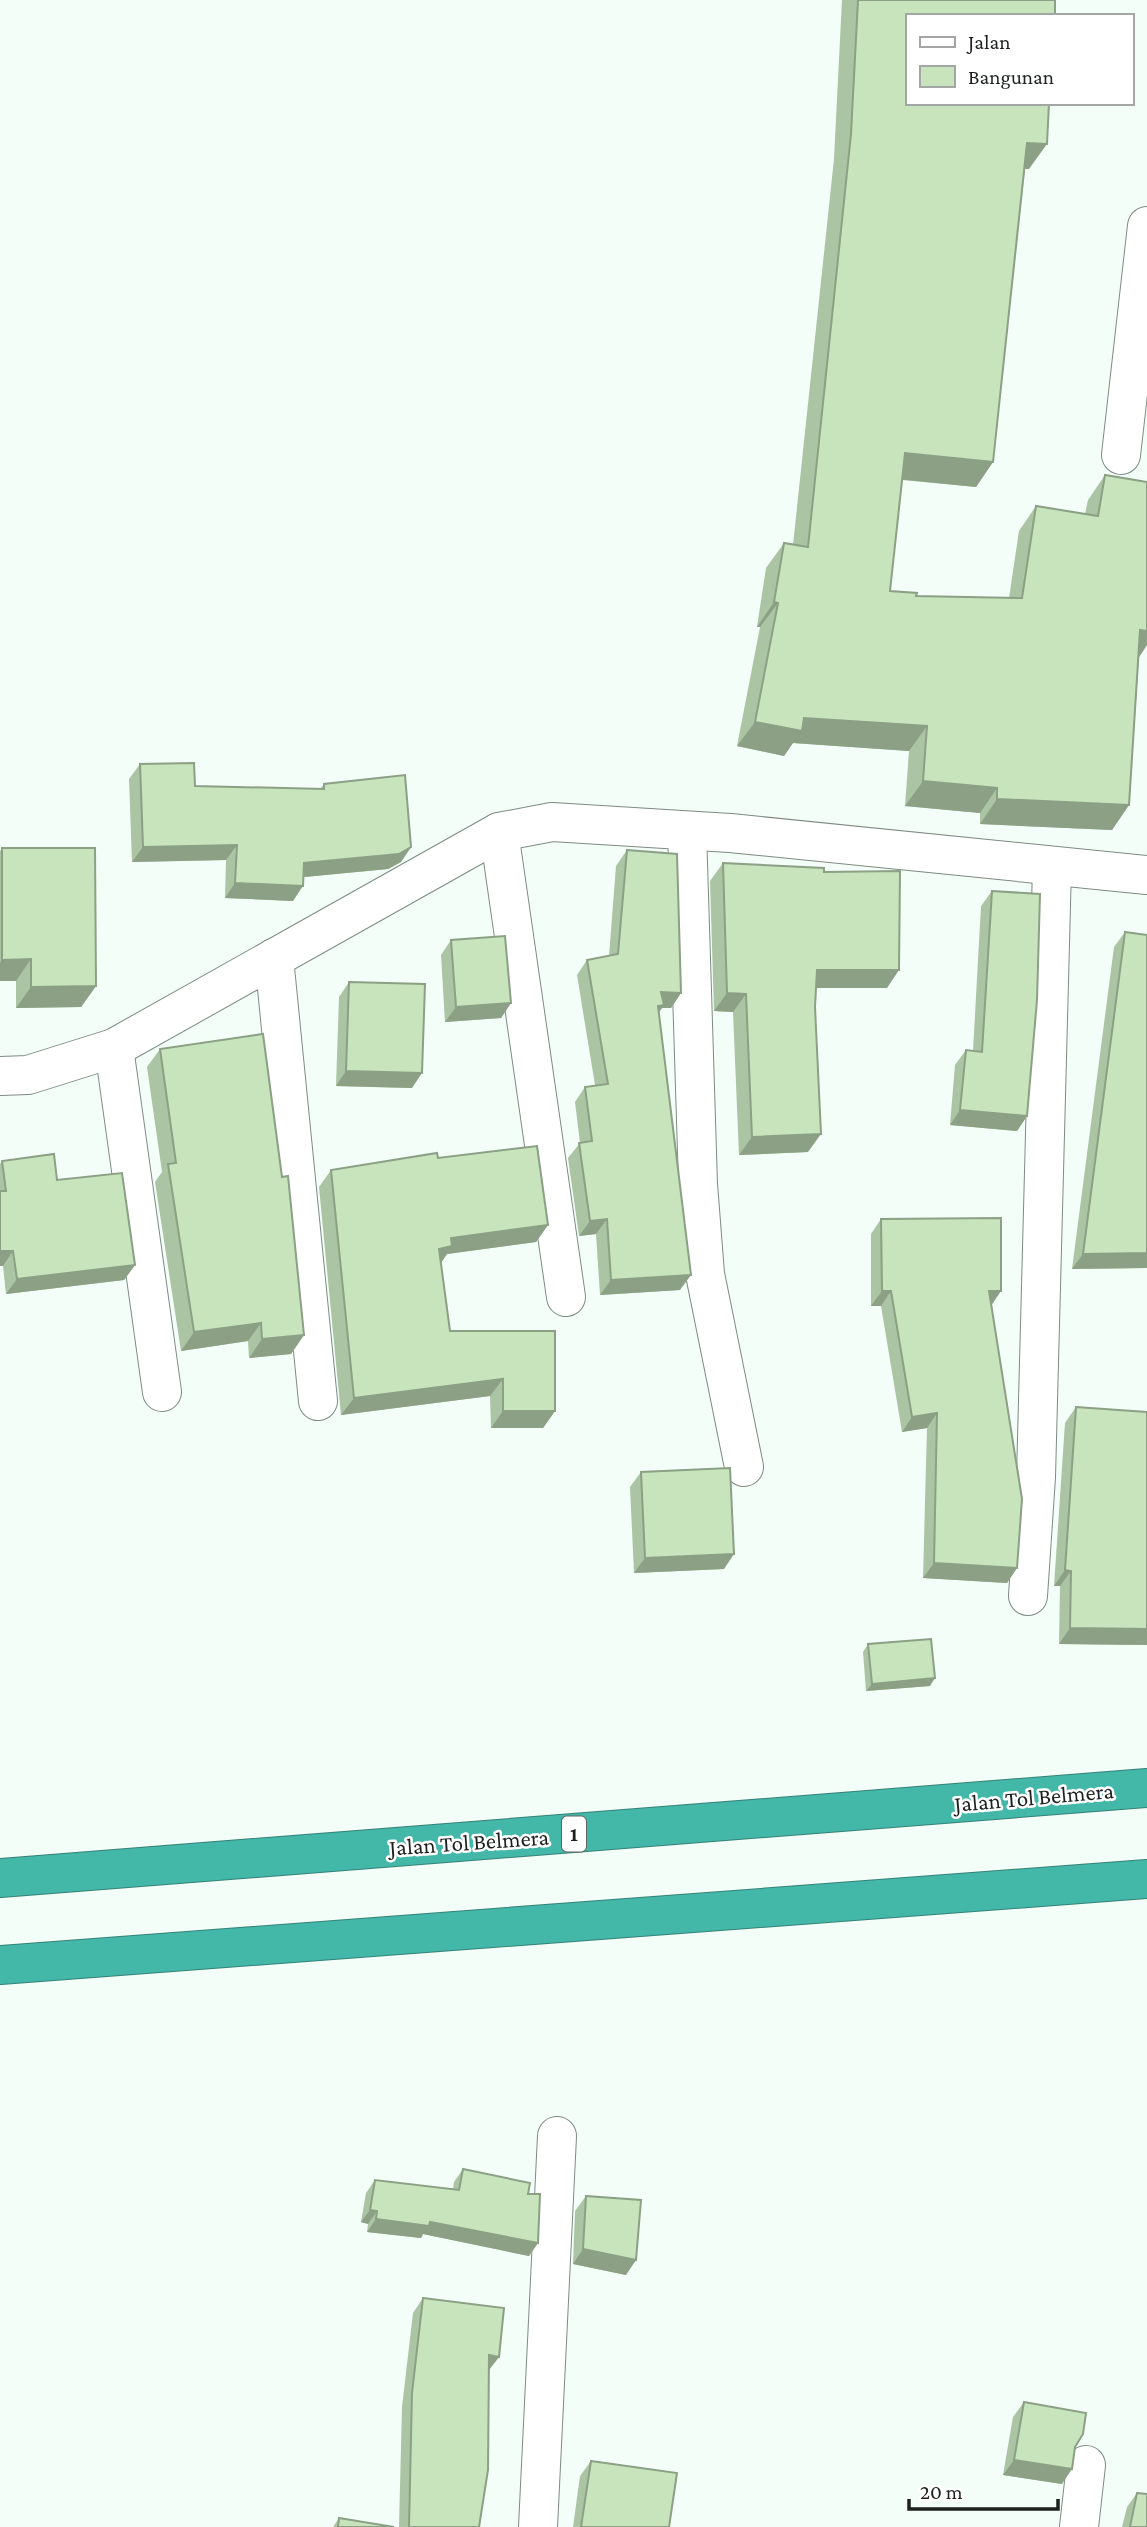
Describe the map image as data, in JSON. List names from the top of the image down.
{
  "streets": {
    "highway": ["Jalan Tol Belmera", "1"]
  },
  "legend": ["Jalan", "Bangunan"],
  "scale_bar": "20 m"
}
